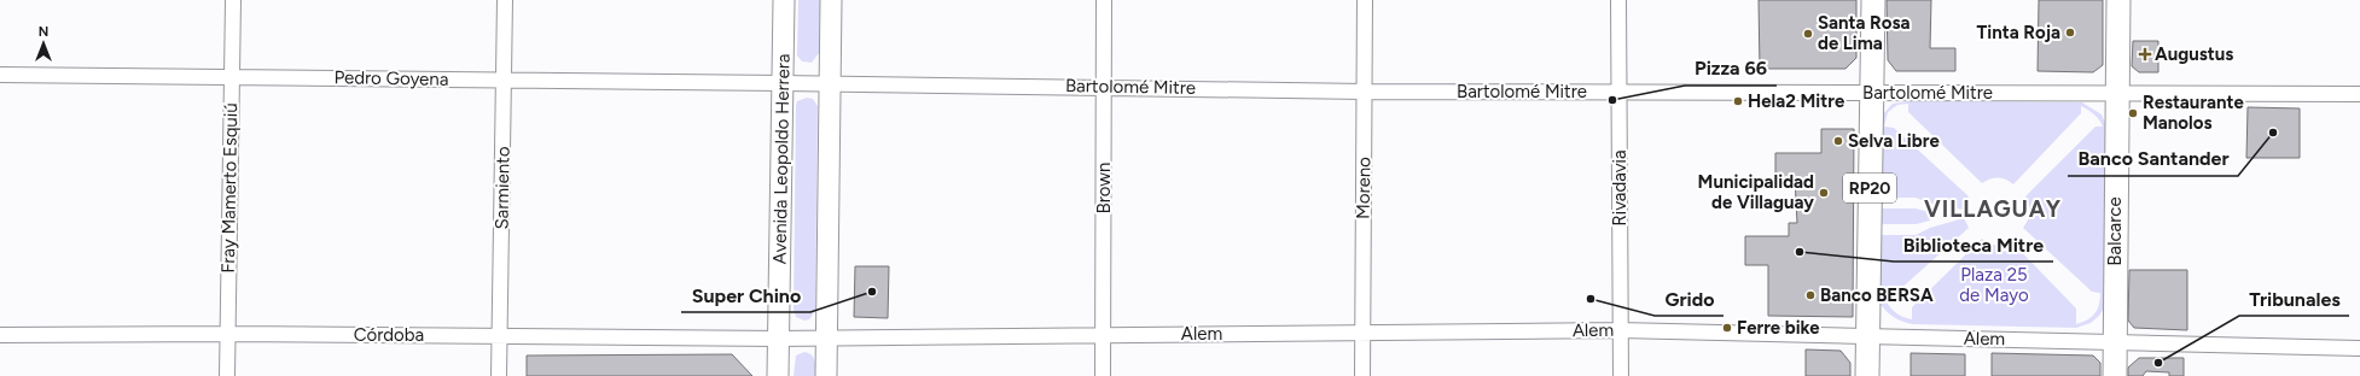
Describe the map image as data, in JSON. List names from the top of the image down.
{
  "streets": {
    "main road": ["RP20", "Balcarce"],
    "street": [
      "Pedro Goyena",
      "Bartolomé Mitre",
      "Avenida Leopoldo Herrera",
      "Fray Mamerto Esquiú",
      "Sarmiento",
      "Brown",
      "Moreno",
      "Rivadavia",
      "Alem",
      "Córdoba"
    ]
  },
  "crossings": [
    ["Pedro Goyena", "Bartolomé Mitre"],
    ["Pedro Goyena", "Avenida Leopoldo Herrera"],
    ["Pedro Goyena", "Fray Mamerto Esquiú"],
    ["Pedro Goyena", "Sarmiento"],
    ["Bartolomé Mitre", "Avenida Leopoldo Herrera"],
    ["Bartolomé Mitre", "Brown"],
    ["Bartolomé Mitre", "Moreno"],
    ["Bartolomé Mitre", "Rivadavia"],
    ["Bartolomé Mitre", "RP20"],
    ["Bartolomé Mitre", "Balcarce"],
    ["Avenida Leopoldo Herrera", "Alem"],
    ["Avenida Leopoldo Herrera", "Córdoba"],
    ["Fray Mamerto Esquiú", "Córdoba"],
    ["Sarmiento", "Córdoba"],
    ["Brown", "Alem"],
    ["Moreno", "Alem"],
    ["Rivadavia", "Alem"],
    ["RP20", "Alem"],
    ["Balcarce", "Alem"],
    ["Alem", "Córdoba"]
  ],
  "districts": ["VILLAGUAY"],
  "parks": ["Plaza 25 de Mayo"],
  "places": {
    "other": [
      "Tinta Roja",
      "Santa Rosa de Lima",
      "Pizza 66",
      "Hela2 Mitre",
      "Restaurante Manolos",
      "Banco Santander",
      "Selva Libre",
      "Municipalidad de Villaguay",
      "Biblioteca Mitre",
      "Super Chino",
      "Banco BERSA",
      "Grido",
      "Ferre bike",
      "Tribunales"
    ],
    "health": ["Augustus"]
  },
  "north": "top"
}
